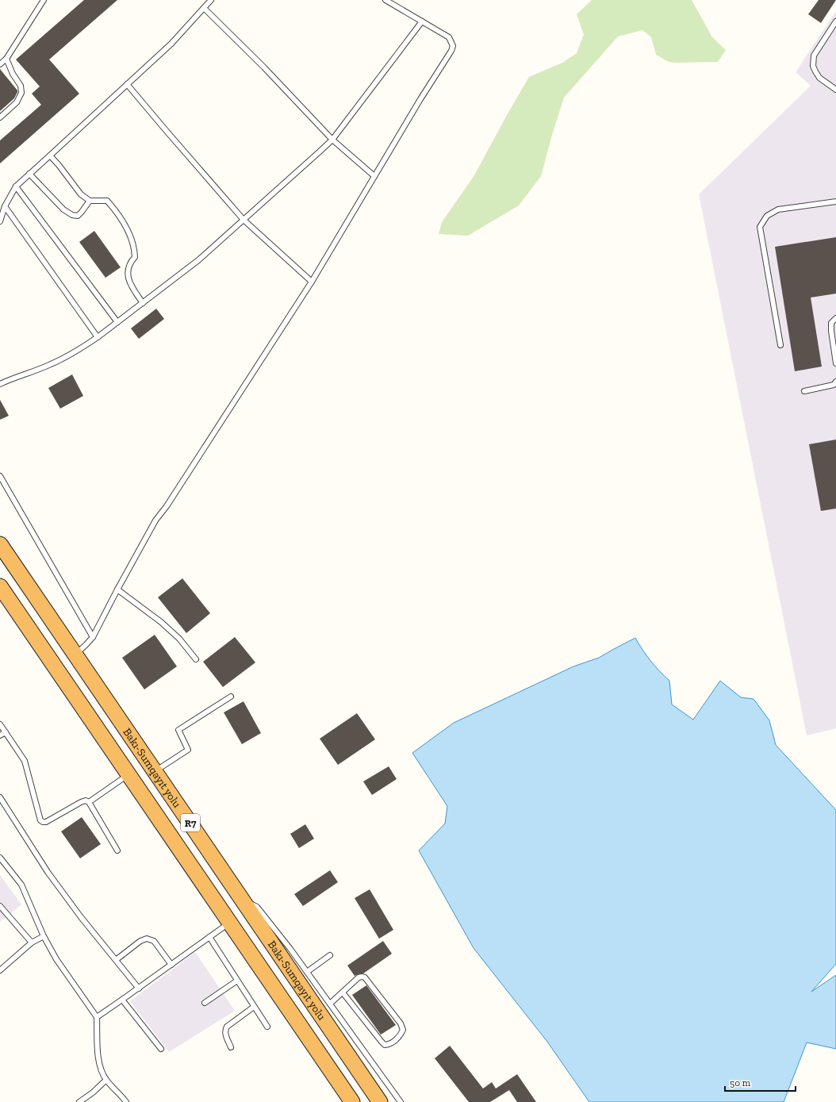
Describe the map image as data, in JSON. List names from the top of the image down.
{
  "streets": {
    "highway": ["Bakı-Sumqayıt yolu", "R7"]
  },
  "scale_bar": "50 m"
}
